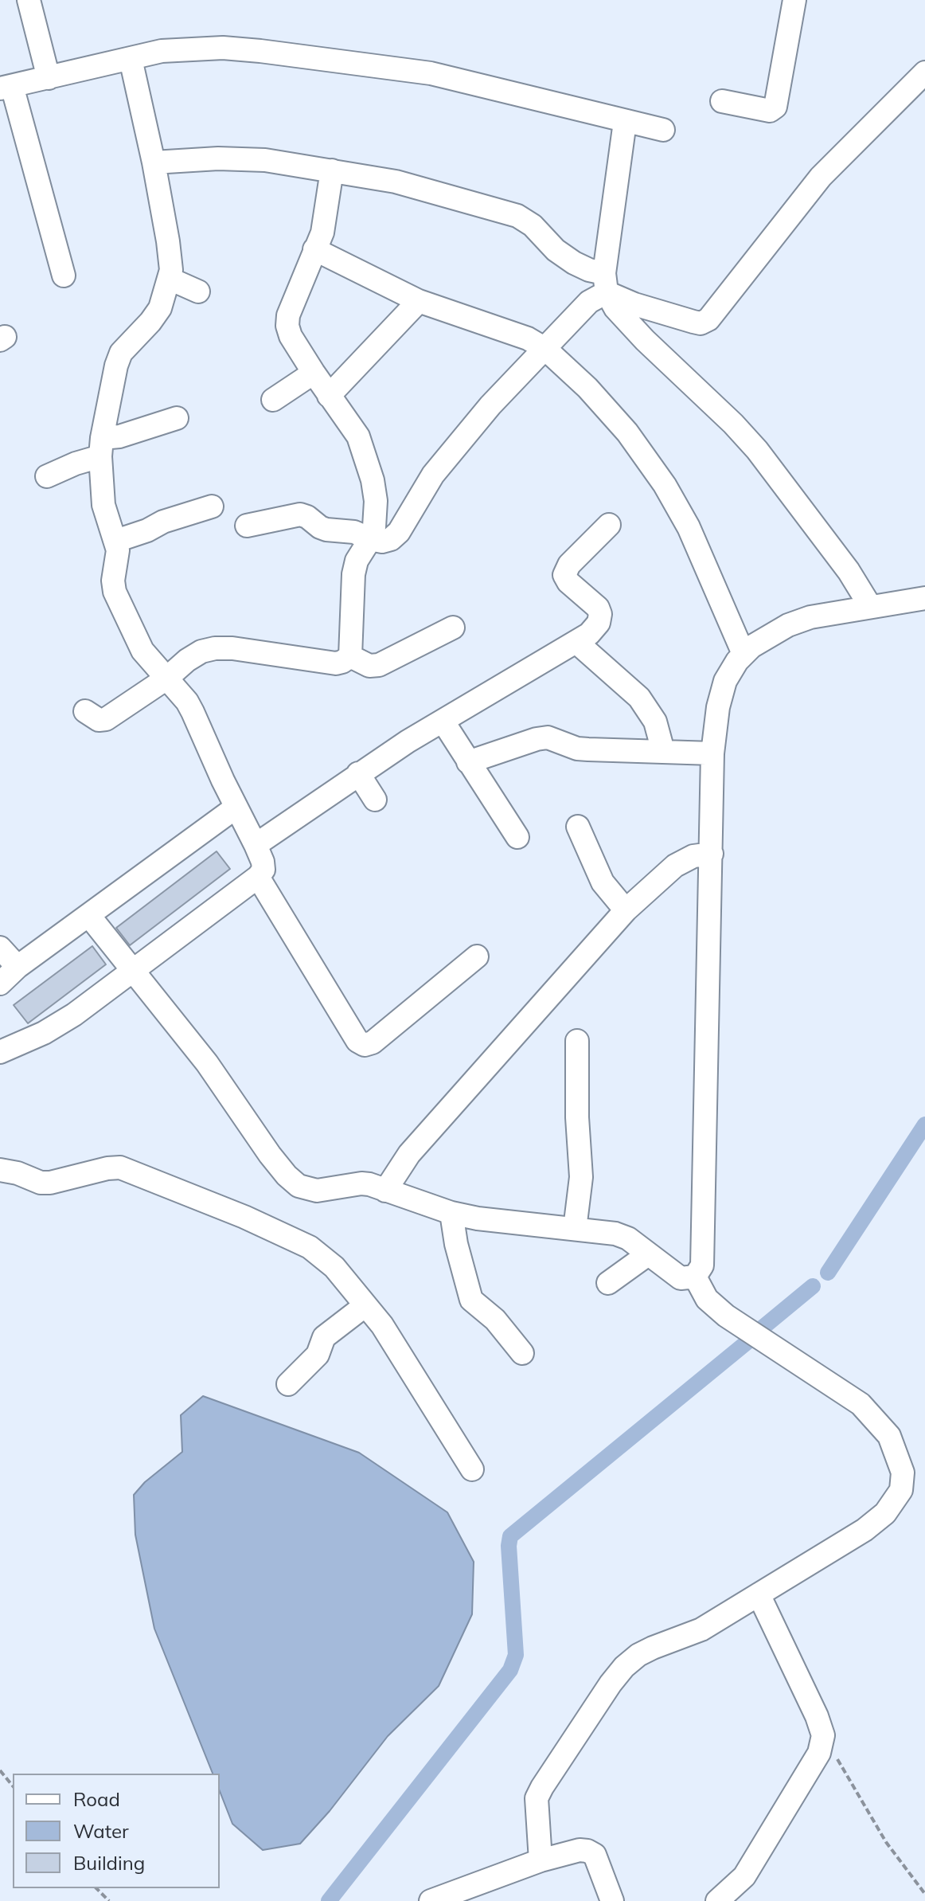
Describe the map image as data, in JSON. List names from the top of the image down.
{
  "legend": ["Road", "Water", "Building"]
}
